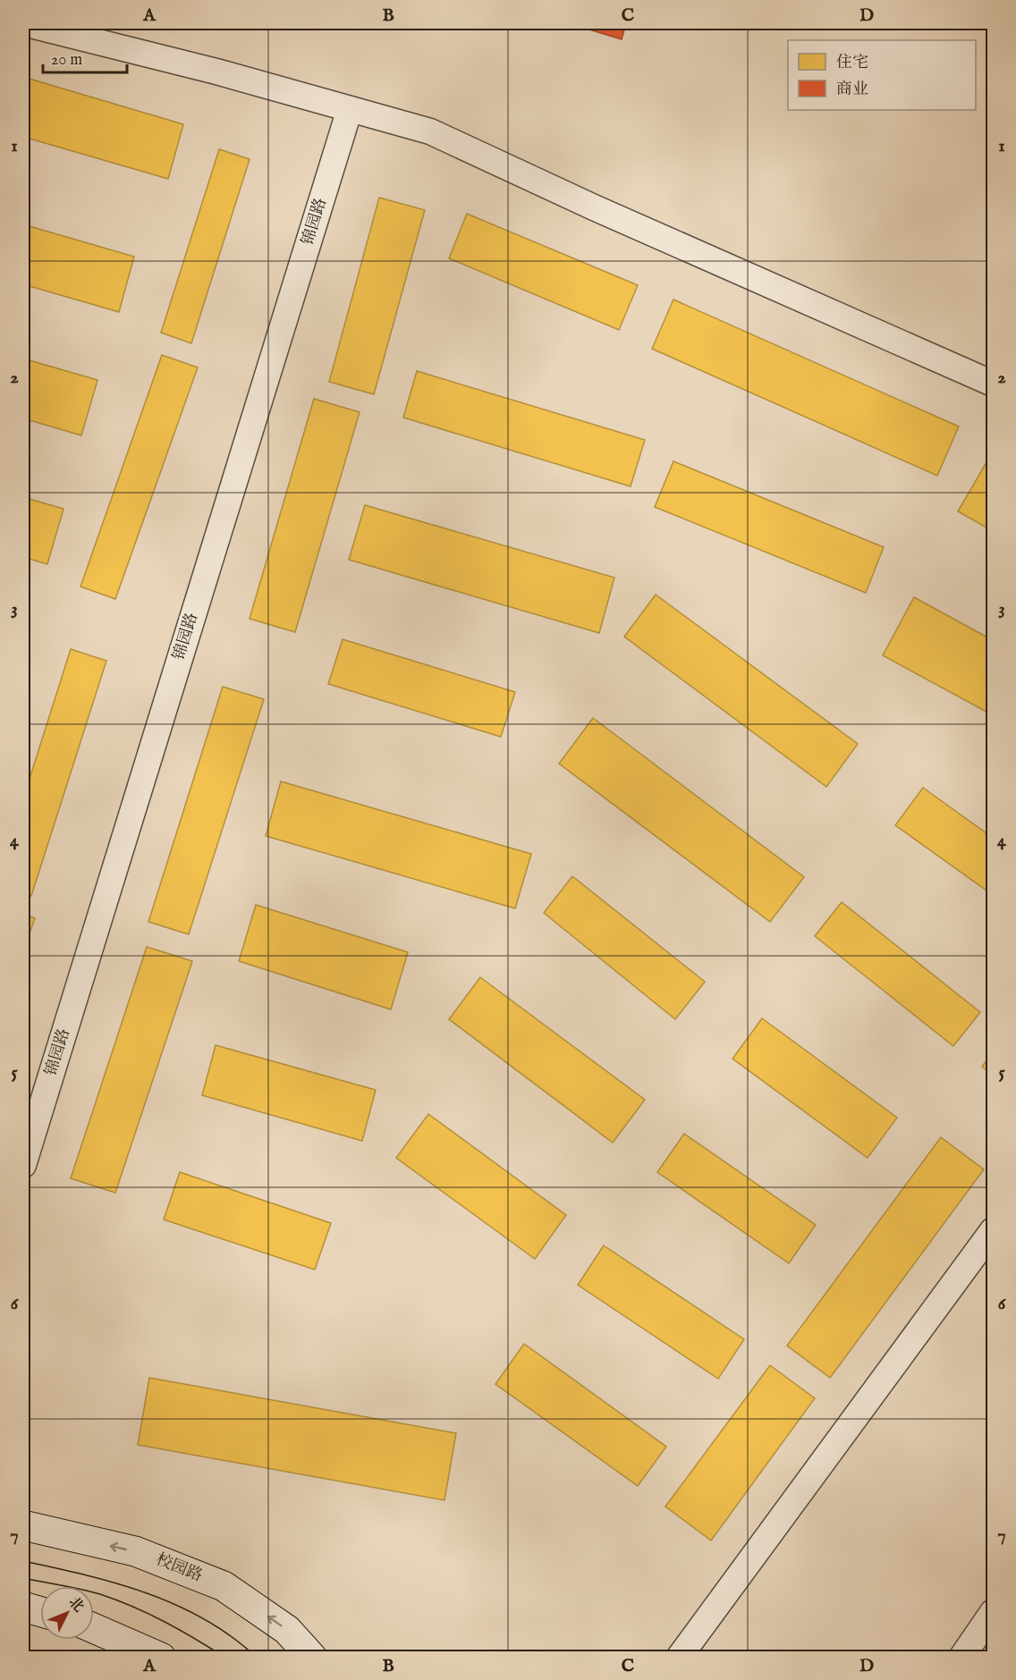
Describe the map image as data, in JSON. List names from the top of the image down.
{
  "streets": {
    "street": ["锦园路", "校园路"]
  },
  "one_way": ["校园路"],
  "legend": ["住宅", "商业"],
  "scale_bar": "20 m",
  "north": "top right",
  "grid": {
    "columns": [
      "A",
      "B",
      "C",
      "D"
    ],
    "rows": [
      "1",
      "2",
      "3",
      "4",
      "5",
      "6",
      "7"
    ]
  }
}
